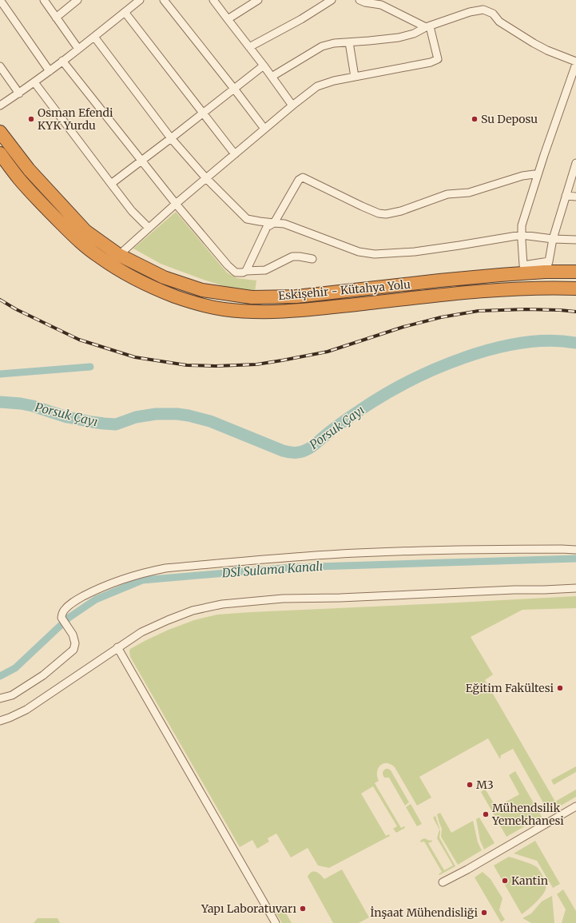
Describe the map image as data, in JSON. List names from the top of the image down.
{
  "streets": {
    "highway": ["Eskişehir - Kütahya Yolu"]
  },
  "water": ["Porsuk Çayı", "DSİ Sulama Kanalı"],
  "places": [
    "Osman Efendi KYK Yurdu",
    "Su Deposu",
    "Eğitim Fakültesi",
    "M3",
    "Mühendsilik Yemekhanesi",
    "Kantin",
    "Yapı Laboratuvarı",
    "İnşaat Mühendisliği"
  ]
}
